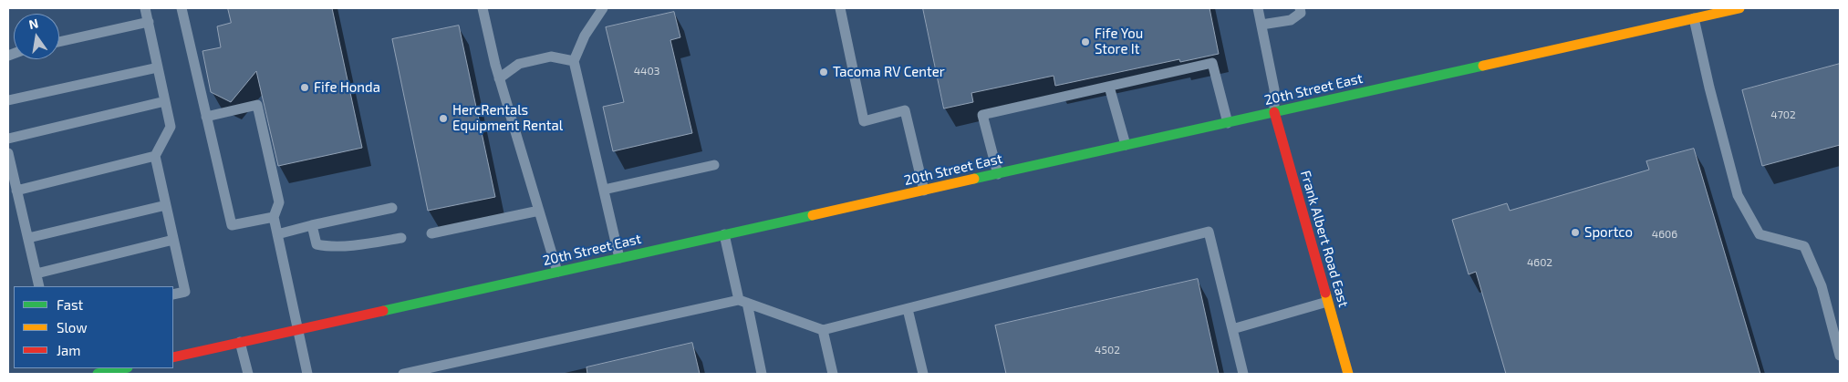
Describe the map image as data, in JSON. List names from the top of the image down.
{
  "streets": {
    "main road": ["20th Street East", "Frank Albert Road East"]
  },
  "crossings": [
    ["20th Street East", "Frank Albert Road East"]
  ],
  "places": [
    "Fife You Store It",
    "Tacoma RV Center",
    "Fife Honda",
    "HercRentals Equipment Rental",
    "Sportco"
  ],
  "house_numbers": [
    "4403",
    "4702",
    "4606",
    "4602",
    "4502"
  ],
  "legend": ["Fast", "Slow", "Jam"],
  "north": "top"
}
